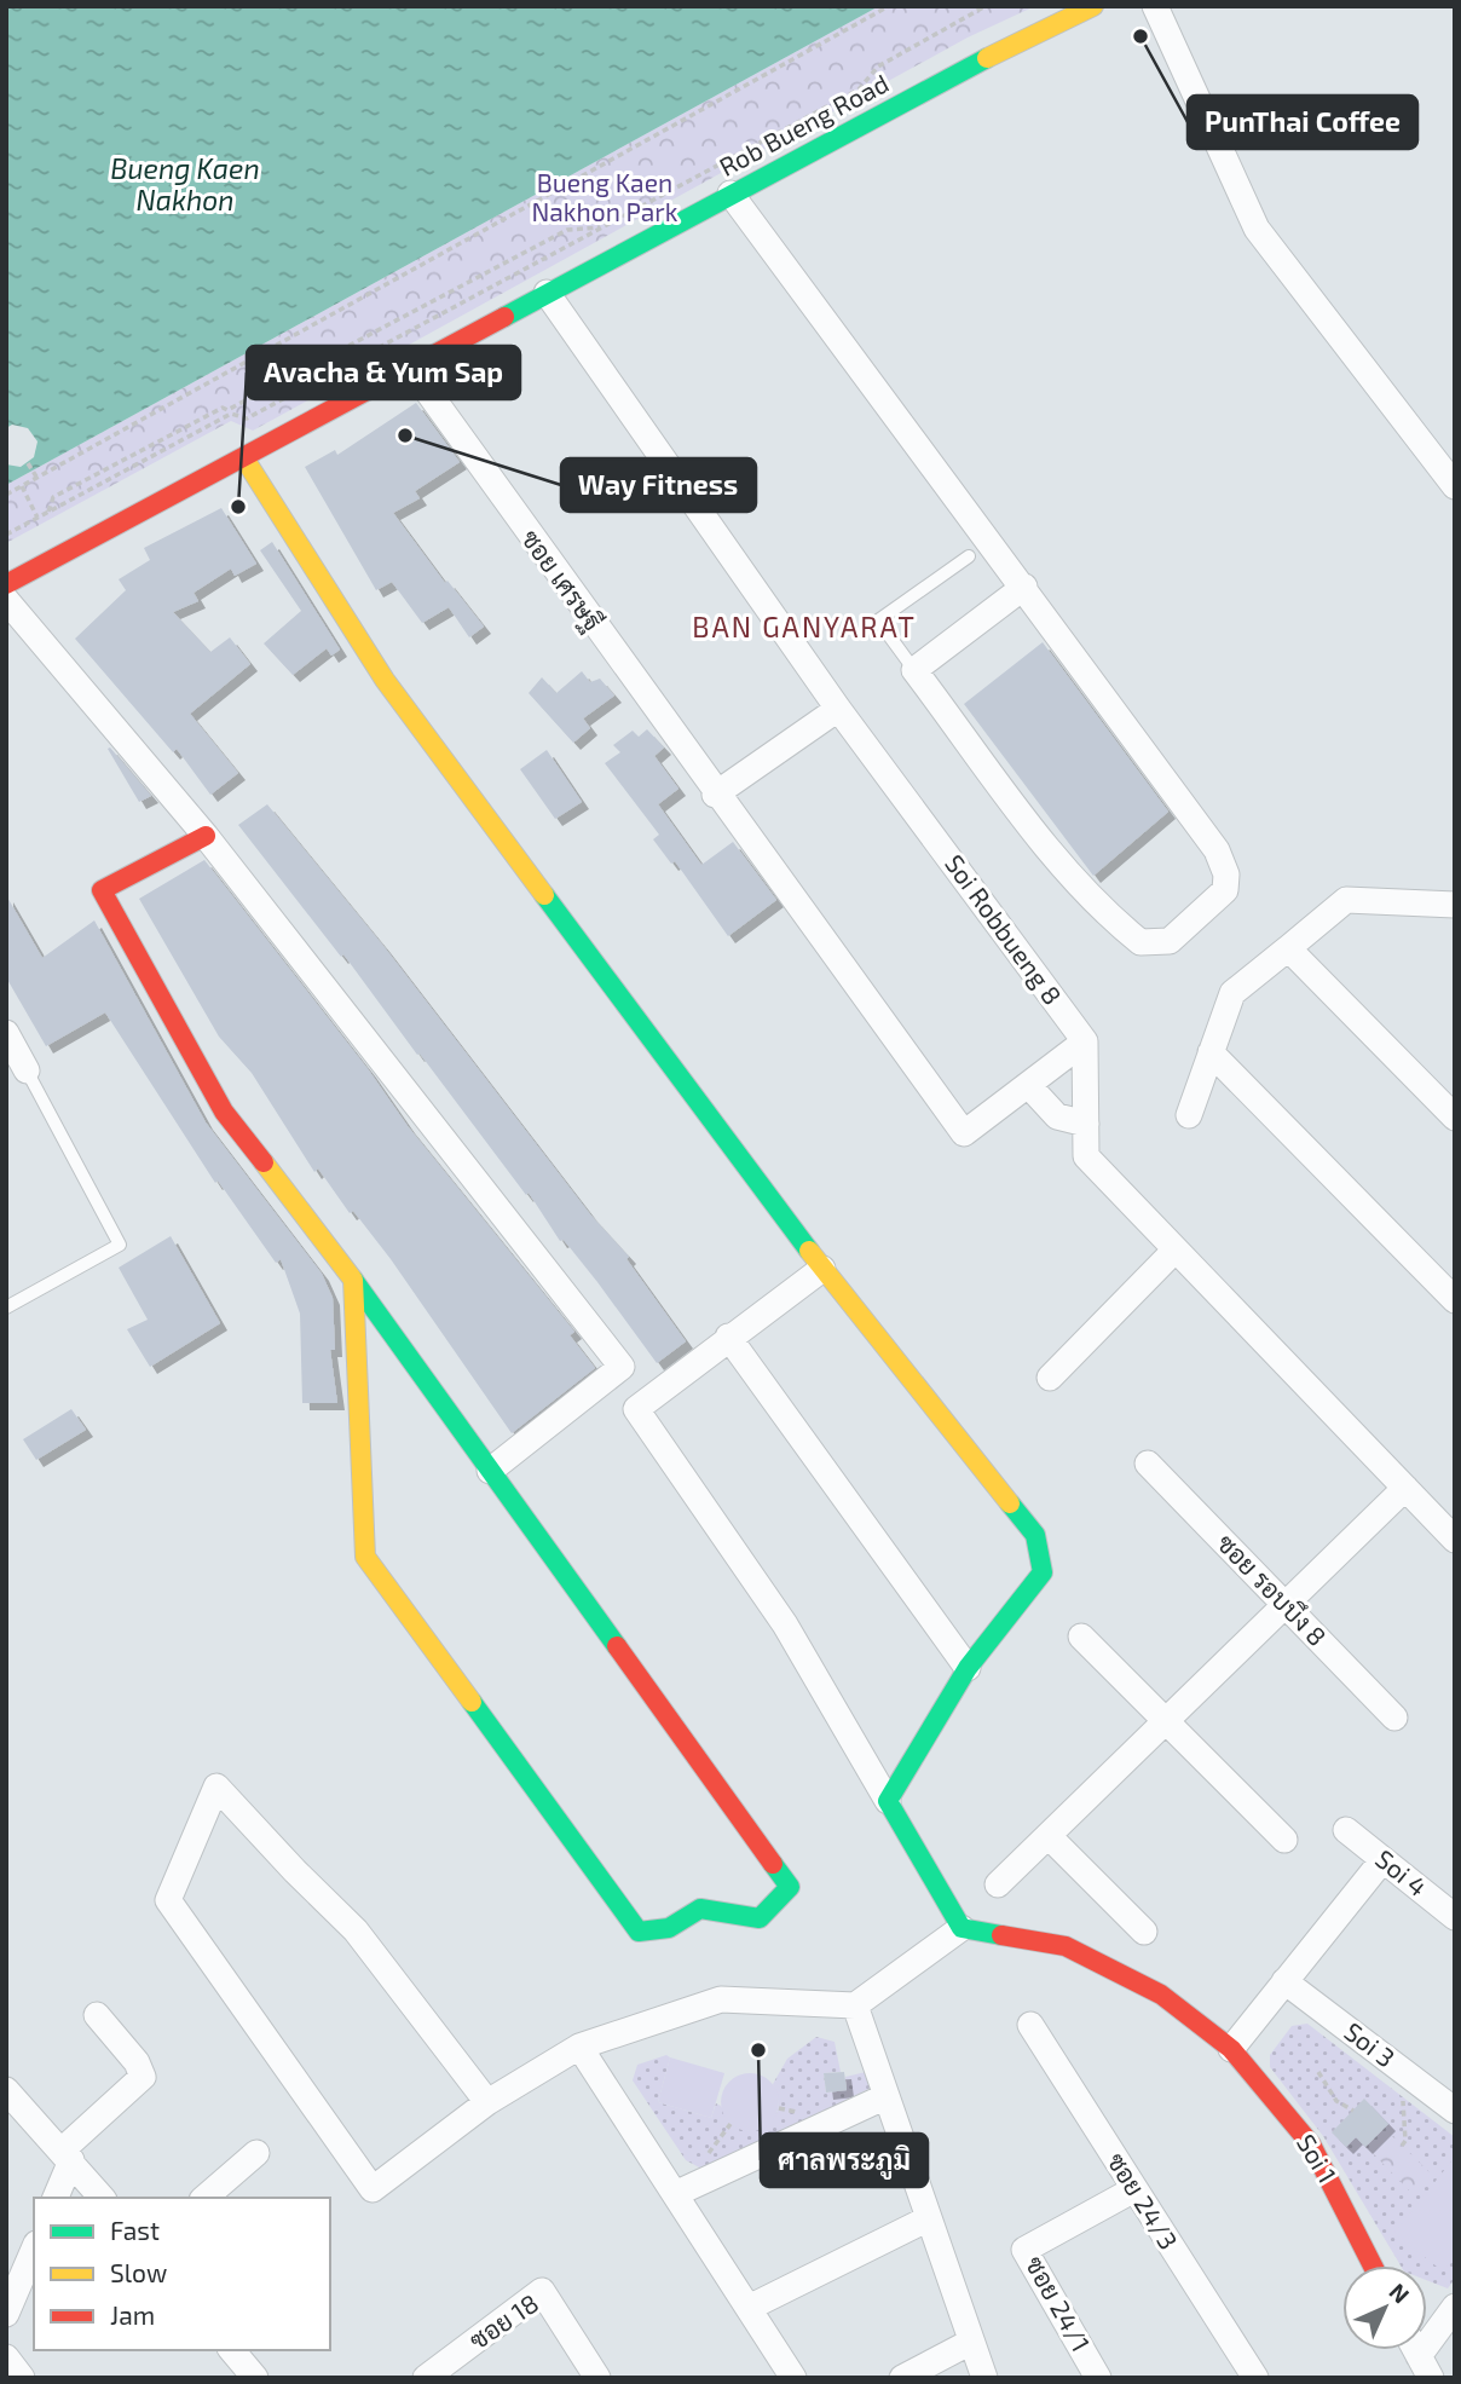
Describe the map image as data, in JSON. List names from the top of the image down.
{
  "streets": {
    "street": [
      "Rob Bueng Road",
      "ซอย เศรษฐี",
      "Soi Robbueng 8",
      "ซอย รอบบึง 8",
      "Soi 4",
      "Soi 3",
      "Soi 1",
      "ซอย 24/3",
      "ซอย 24/1",
      "ซอย 18"
    ]
  },
  "crossings": [
    ["Rob Bueng Road", "ซอย เศรษฐี"],
    ["Rob Bueng Road", "Soi Robbueng 8"],
    ["ซอย 24/3", "ซอย 24/1"]
  ],
  "districts": ["BAN GANYARAT"],
  "water": ["Bueng Kaen Nakhon"],
  "parks": ["Bueng Kaen Nakhon Park"],
  "places": [
    "PunThai Coffee",
    "Way Fitness",
    "Avacha & Yum Sap",
    "ศาลพระภูมิ"
  ],
  "legend": ["Fast", "Slow", "Jam"],
  "north": "top right"
}
